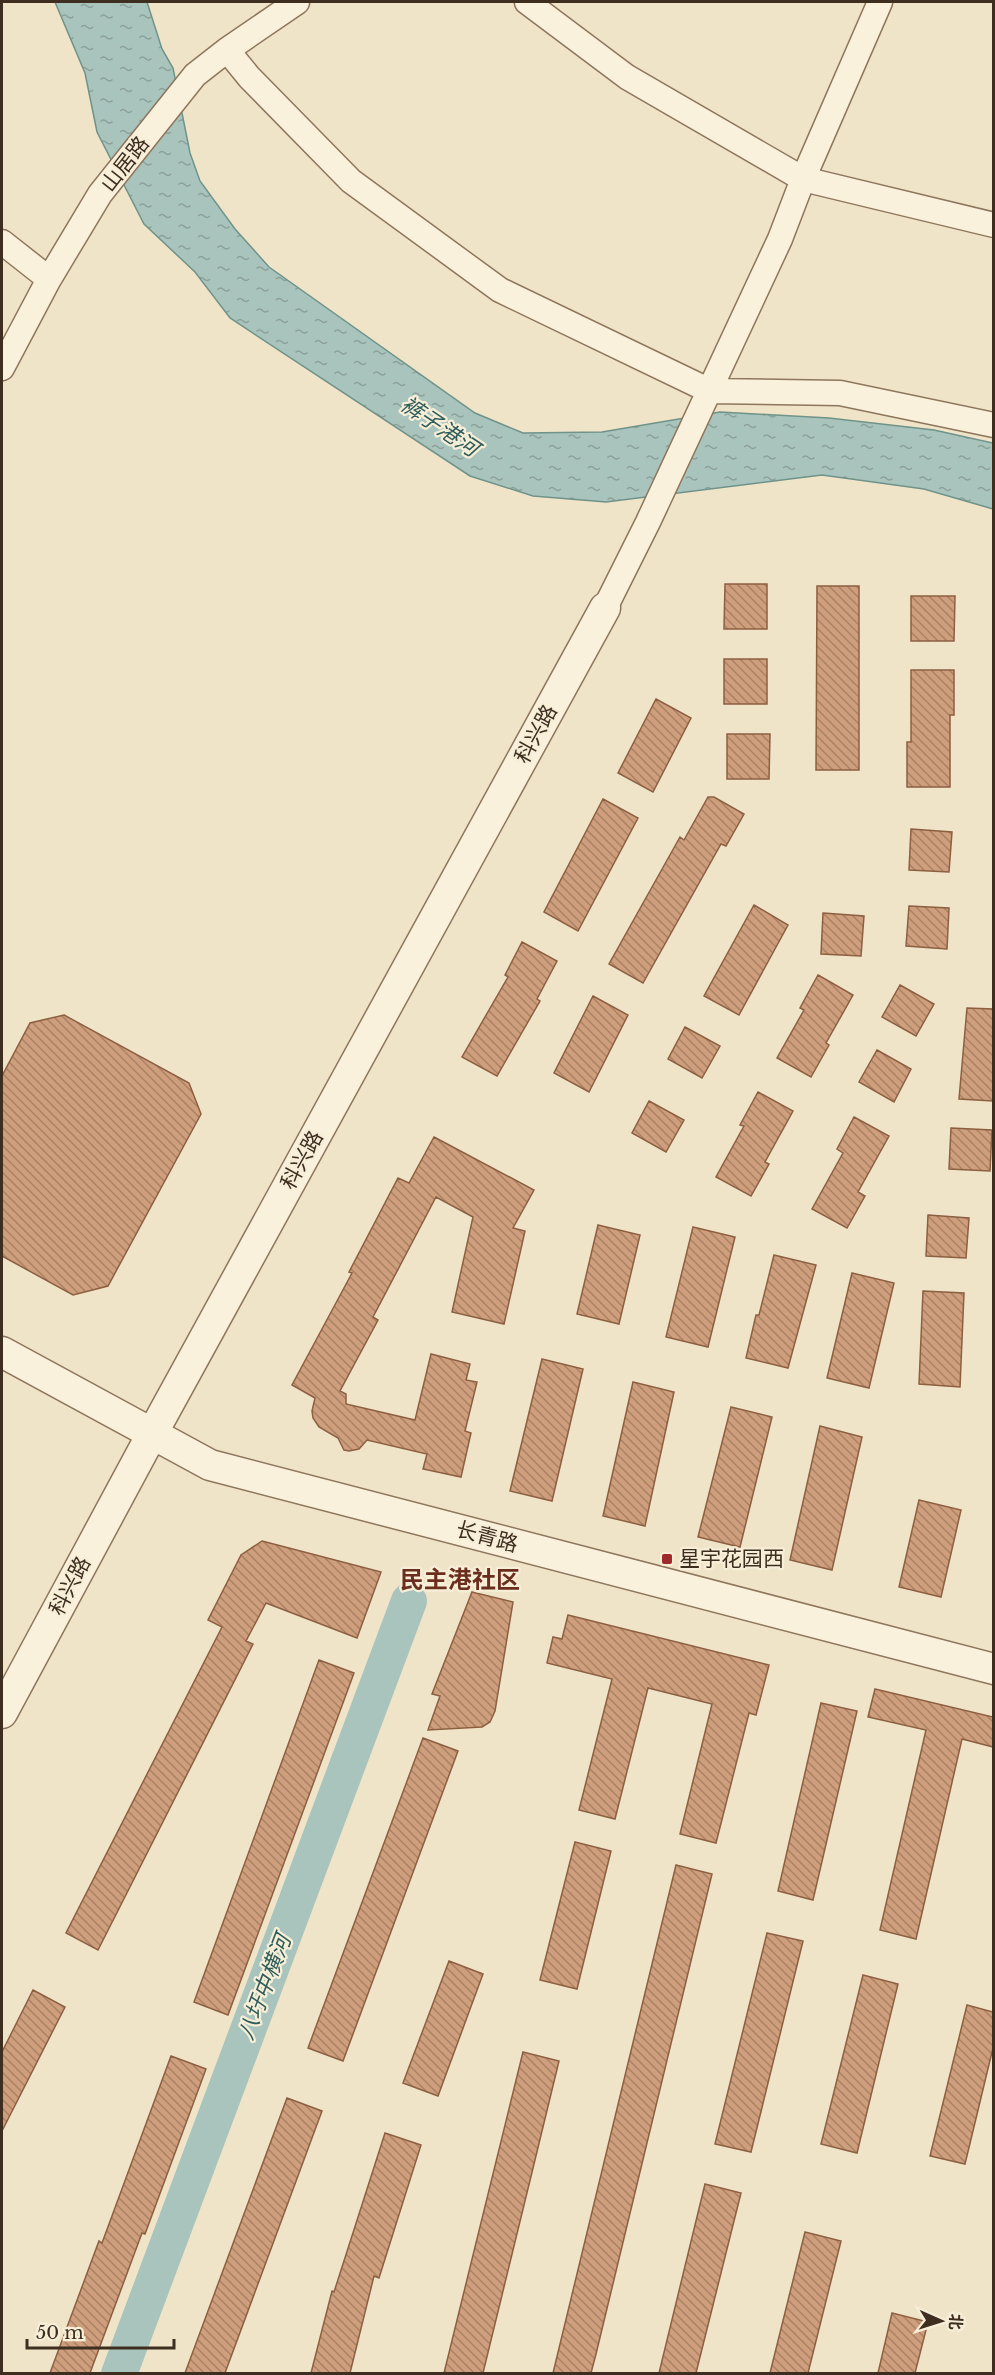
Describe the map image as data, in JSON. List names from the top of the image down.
{
  "streets": {
    "street": ["山居路", "科兴路", "长青路"]
  },
  "crossings": [
    ["科兴路", "长青路"]
  ],
  "districts": ["民主港社区"],
  "water": ["裤子港河", "八圩中横河"],
  "places": {
    "transit": ["星宇花园西"]
  },
  "scale_bar": "50 m",
  "north": "right"
}
